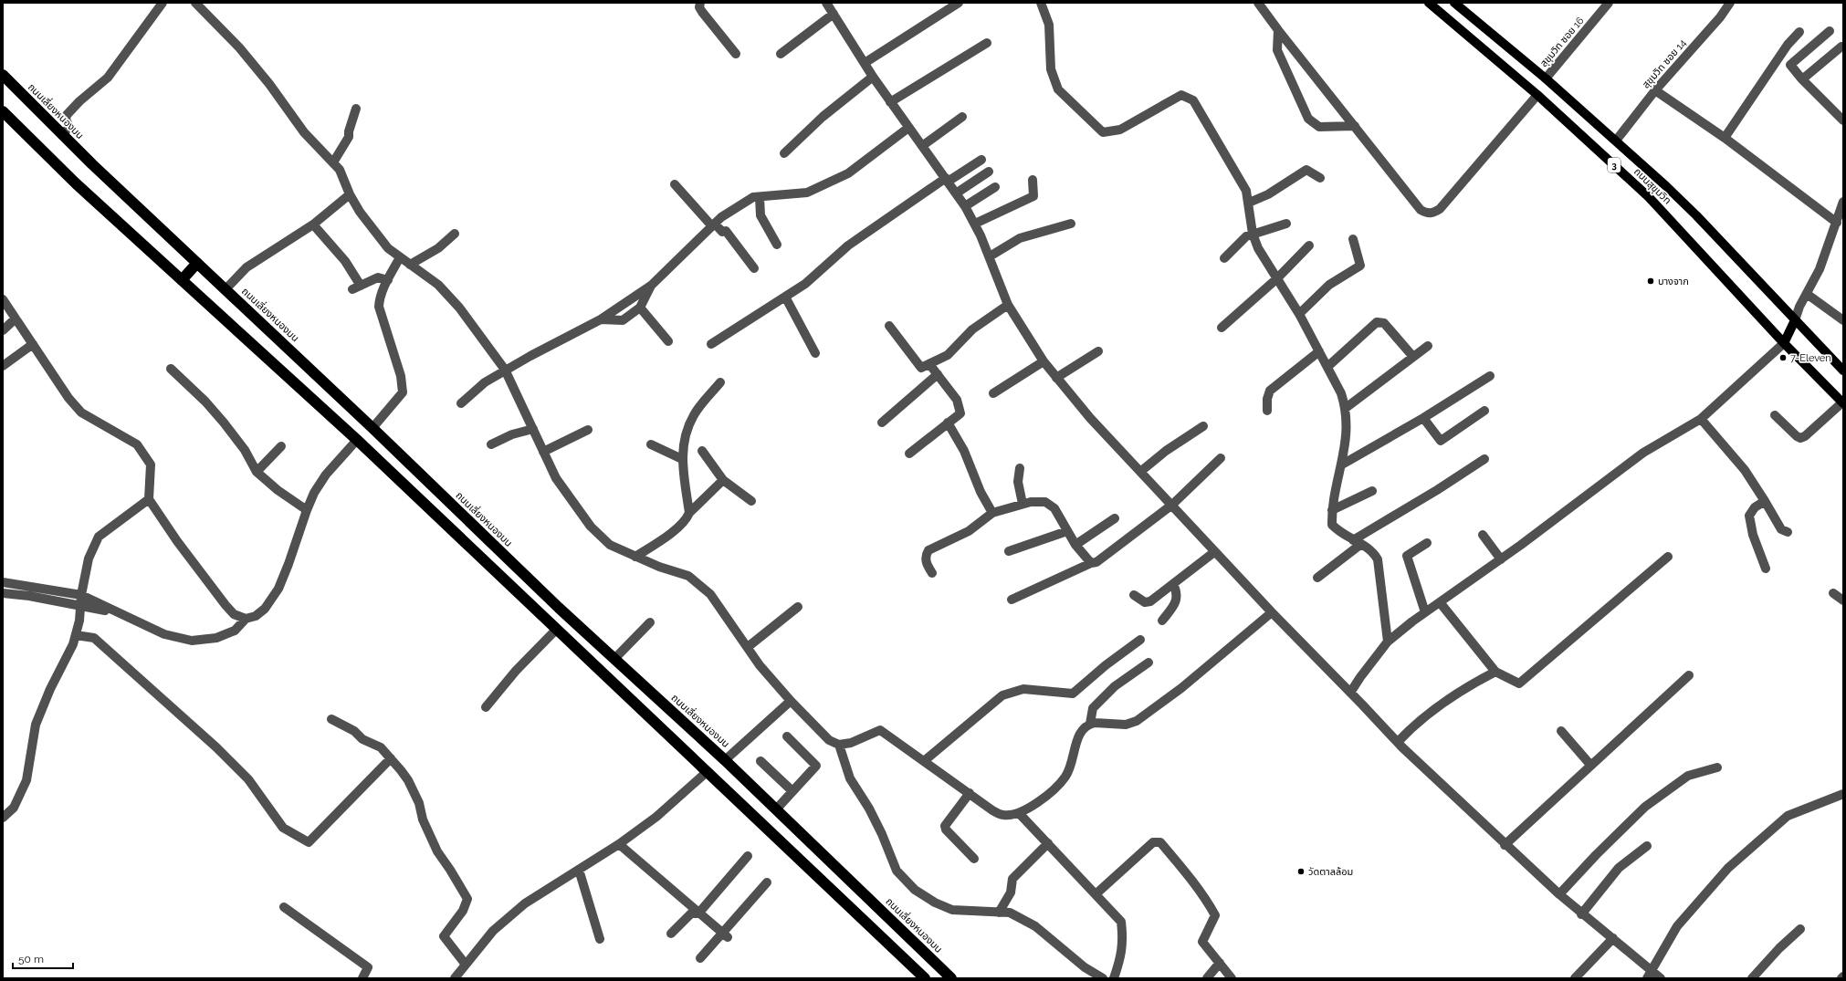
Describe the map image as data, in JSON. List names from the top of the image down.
{
  "streets": {
    "highway": ["ถนนเลี่ยงหนองมน"],
    "main road": ["3", "ถนนสุขุมวิท"],
    "street": ["สุขุมวิท ซอย 16", "สุขุมวิท ซอย 14"]
  },
  "crossings": [
    ["สุขุมวิท ซอย 16", "ถนนสุขุมวิท"],
    ["สุขุมวิท ซอย 14", "ถนนสุขุมวิท"]
  ],
  "places": ["บางจาก", "7-Eleven", "วัดตาลล้อม"],
  "scale_bar": "50 m"
}
